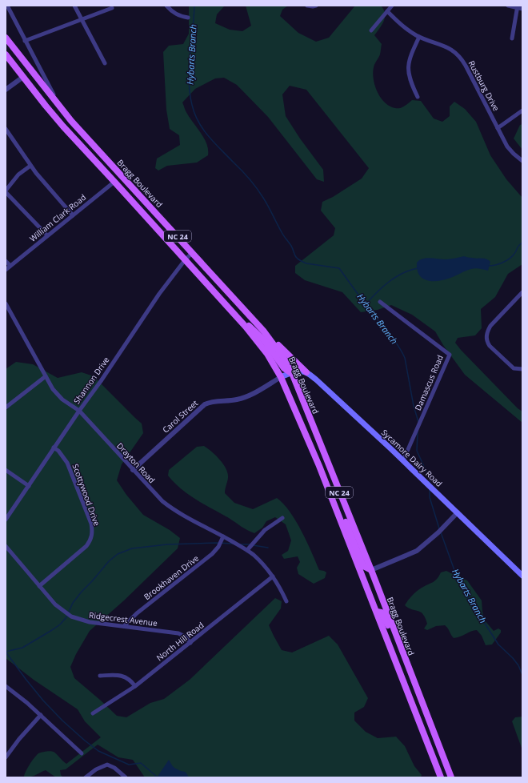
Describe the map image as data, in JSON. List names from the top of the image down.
{
  "streets": {
    "main road": ["Bragg Boulevard", "NC 24", "Sycamore Dairy Road"],
    "street": [
      "Rustburg Drive",
      "William Clark Road",
      "Shannon Drive",
      "Damascus Road",
      "Carol Street",
      "Drayton Road",
      "Scottywood Drive",
      "Brookhaven Drive",
      "Ridgecrest Avenue",
      "North Hill Road"
    ]
  },
  "crossings": [
    ["Bragg Boulevard", "Shannon Drive"],
    ["William Clark Road", "NC 24"],
    ["NC 24", "Shannon Drive"],
    ["NC 24", "Carol Street"],
    ["Shannon Drive", "Drayton Road"],
    ["Shannon Drive", "Scottywood Drive"],
    ["Damascus Road", "Sycamore Dairy Road"],
    ["Carol Street", "Drayton Road"],
    ["Drayton Road", "Brookhaven Drive"],
    ["Drayton Road", "North Hill Road"],
    ["Scottywood Drive", "Ridgecrest Avenue"],
    ["Brookhaven Drive", "Ridgecrest Avenue"],
    ["Ridgecrest Avenue", "North Hill Road"]
  ],
  "water": ["Hybarts Branch"]
}
